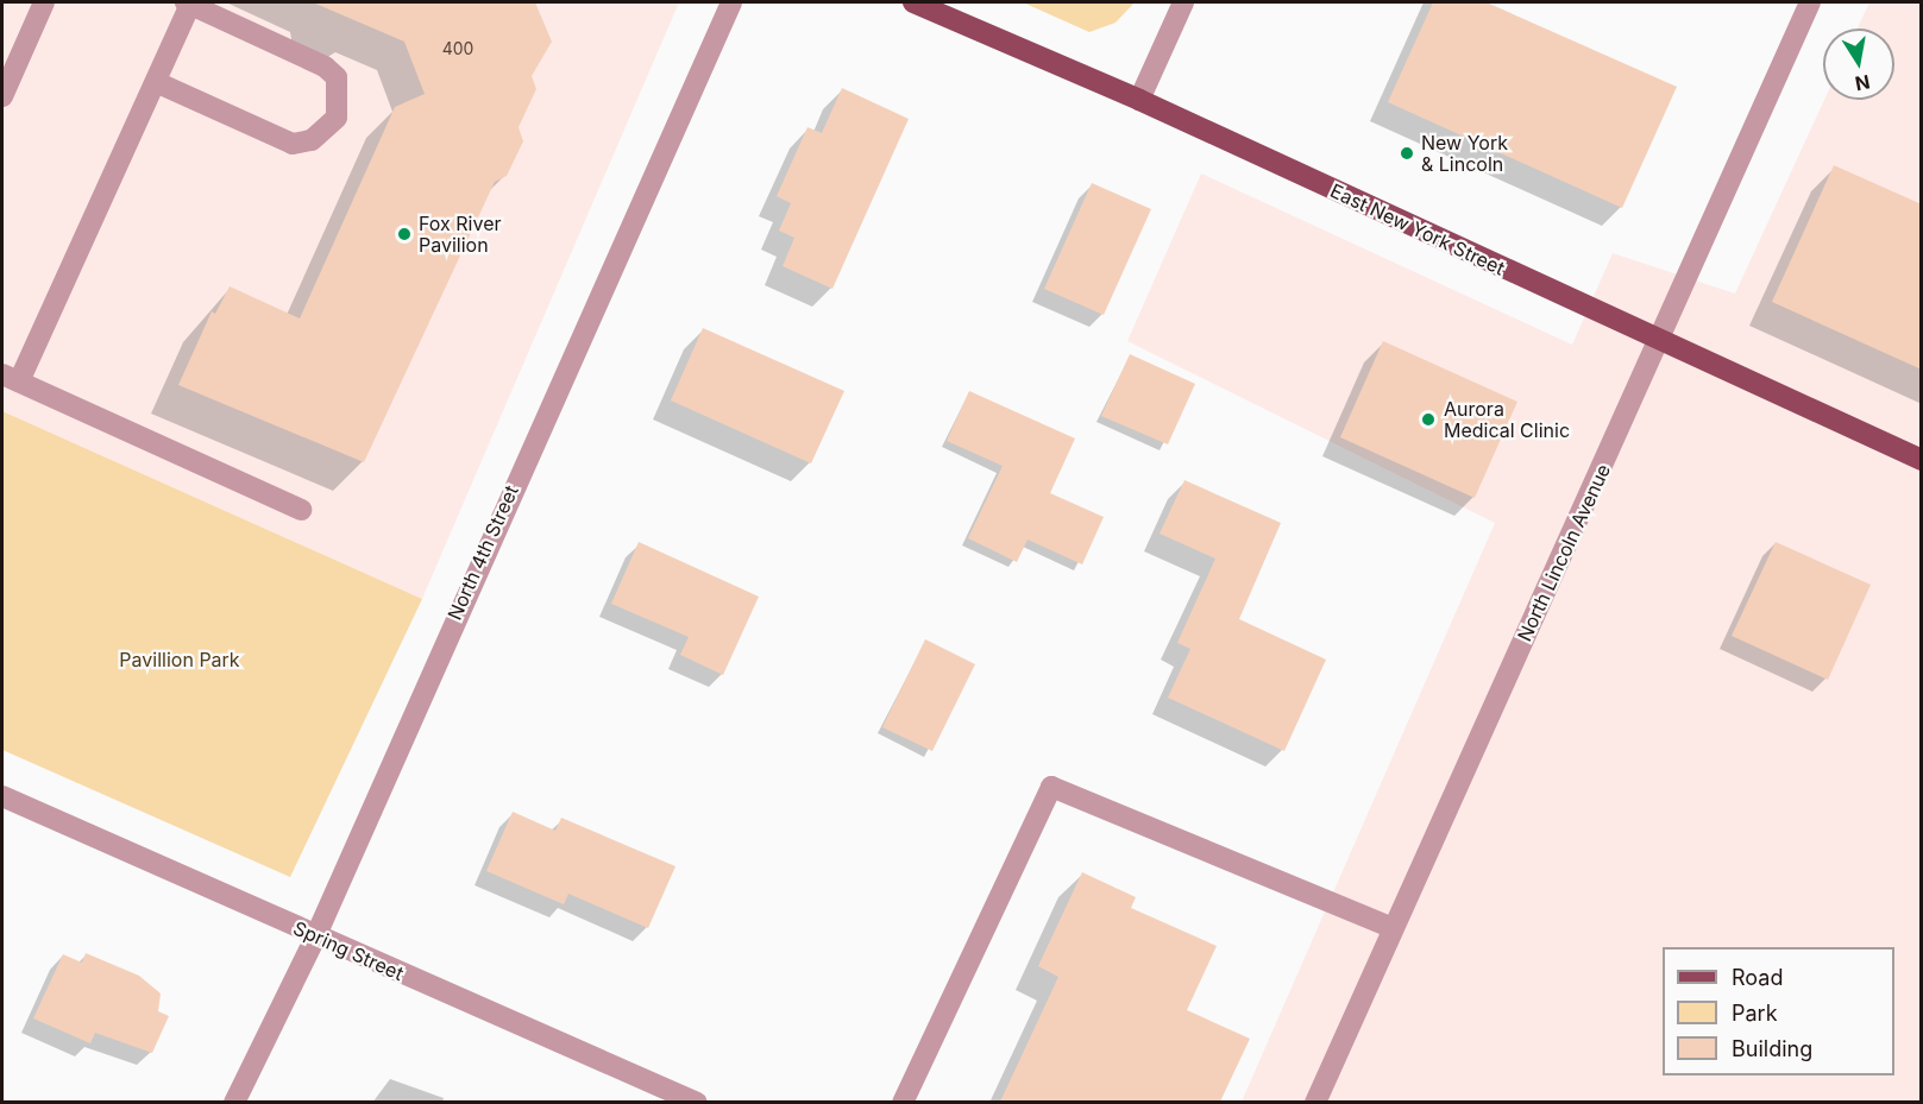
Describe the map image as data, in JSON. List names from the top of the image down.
{
  "streets": {
    "main road": ["East New York Street"],
    "street": ["North 4th Street", "North Lincoln Avenue", "Spring Street"]
  },
  "crossings": [
    ["East New York Street", "North Lincoln Avenue"],
    ["North 4th Street", "Spring Street"]
  ],
  "parks": ["Pavillion Park"],
  "places": ["New York & Lincoln", "Fox River Pavilion", "Aurora Medical Clinic"],
  "house_numbers": ["400"],
  "legend": ["Road", "Park", "Building"],
  "north": "bottom"
}
